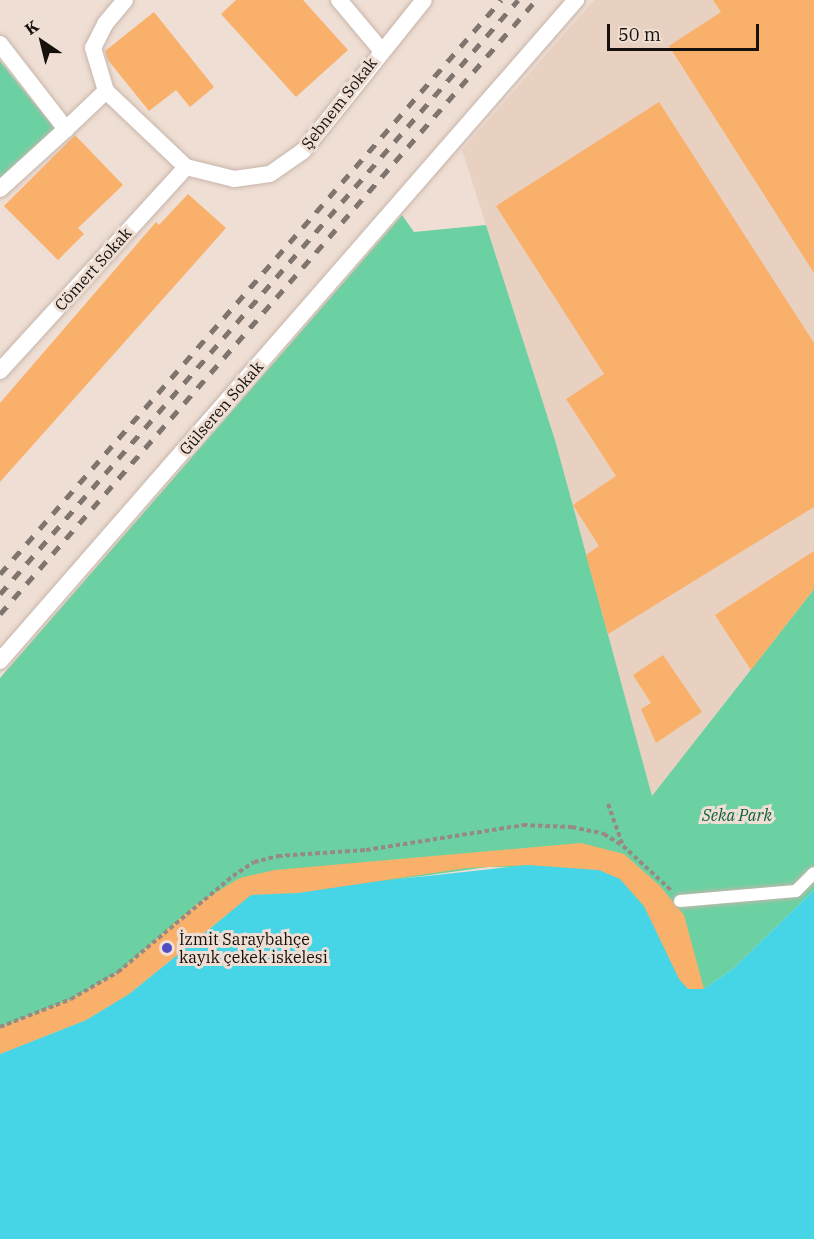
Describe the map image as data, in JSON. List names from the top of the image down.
{
  "streets": {
    "street": ["Şebnem Sokak", "Cömert Sokak", "Gülseren Sokak"]
  },
  "crossings": [
    ["Şebnem Sokak", "Cömert Sokak"]
  ],
  "parks": ["Seka Park"],
  "places": ["İzmit Saraybahçe kayık çekek iskelesi"],
  "scale_bar": "50 m",
  "north": "top left"
}
